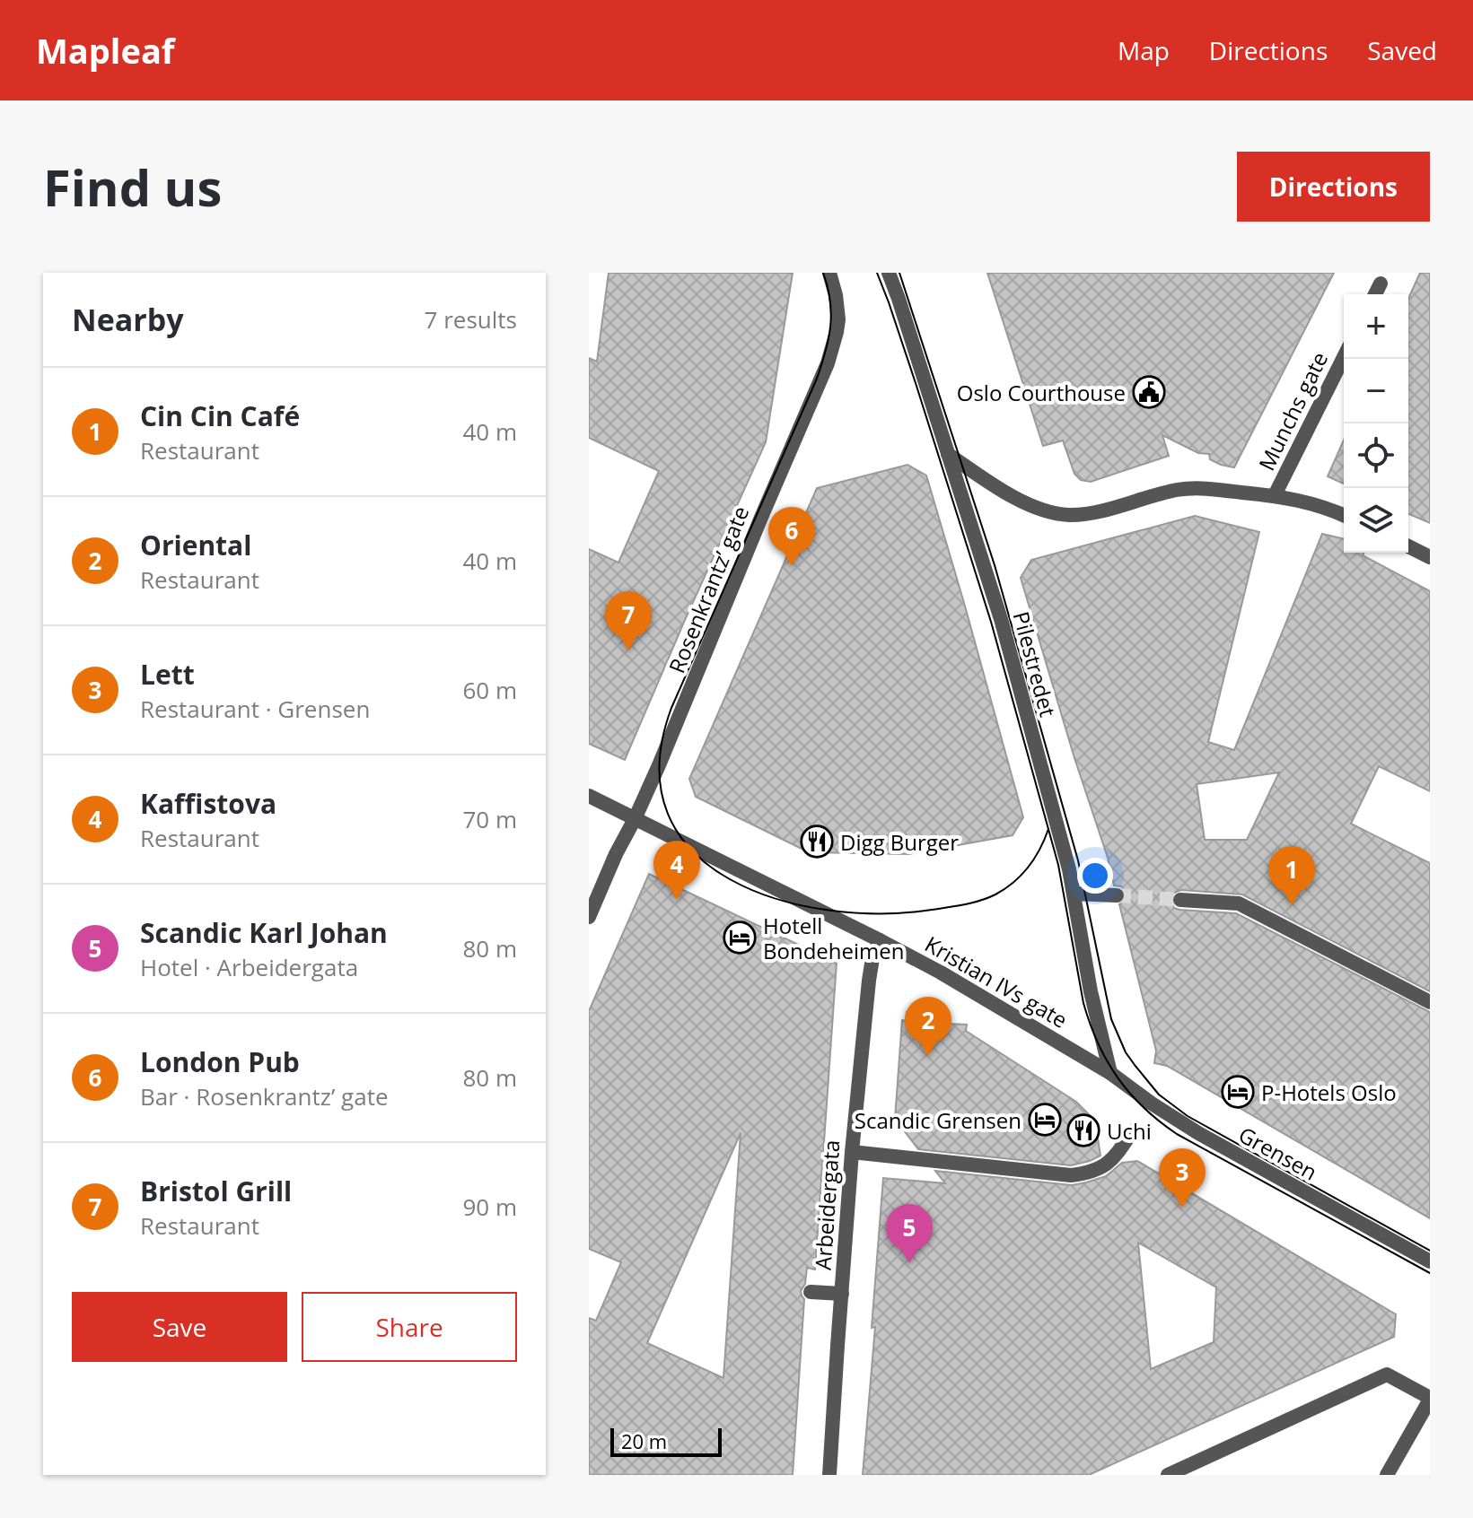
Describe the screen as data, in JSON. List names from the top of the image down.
{
  "streets": {
    "street": [
      "Munchs gate",
      "Rosenkrantz’ gate",
      "Pilestredet",
      "Kristian IVs gate",
      "Grensen",
      "Arbeidergata"
    ]
  },
  "crossings": [
    ["Rosenkrantz’ gate", "Kristian IVs gate"],
    ["Pilestredet", "Kristian IVs gate"],
    ["Pilestredet", "Grensen"],
    ["Kristian IVs gate", "Grensen"],
    ["Kristian IVs gate", "Arbeidergata"]
  ],
  "places": {
    "public building": ["Oslo Courthouse"],
    "restaurant": ["Digg Burger", "Uchi"],
    "hotel": ["Hotell Bondeheimen", "P-Hotels Oslo", "Scandic Grensen"]
  },
  "scale_bar": "20 m",
  "page": {
    "header": "Mapleaf",
    "nav": ["Map", "Directions", "Saved"],
    "buttons": [
      "Directions",
      ["Save", "Share"]
    ],
    "title": "Find us",
    "heading": ["Nearby", "7 results"],
    "map_buttons": ["+", "−"],
    "list": [
      {
        "mark": "1",
        "name": "Cin Cin Café",
        "note": "Restaurant",
        "value": "40 m"
      },
      {
        "mark": "2",
        "name": "Oriental",
        "note": "Restaurant",
        "value": "40 m"
      },
      {
        "mark": "3",
        "name": "Lett",
        "note": "Restaurant · Grensen",
        "value": "60 m"
      },
      {
        "mark": "4",
        "name": "Kaffistova",
        "note": "Restaurant",
        "value": "70 m"
      },
      {
        "mark": "5",
        "name": "Scandic Karl Johan",
        "note": "Hotel · Arbeidergata",
        "value": "80 m"
      },
      {
        "mark": "6",
        "name": "London Pub",
        "note": "Bar · Rosenkrantz’ gate",
        "value": "80 m"
      },
      {
        "mark": "7",
        "name": "Bristol Grill",
        "note": "Restaurant",
        "value": "90 m"
      }
    ],
    "pins": [
      "6",
      "7",
      "4",
      "1",
      "2",
      "3",
      "5"
    ],
    "scale": "20 m"
  }
}
